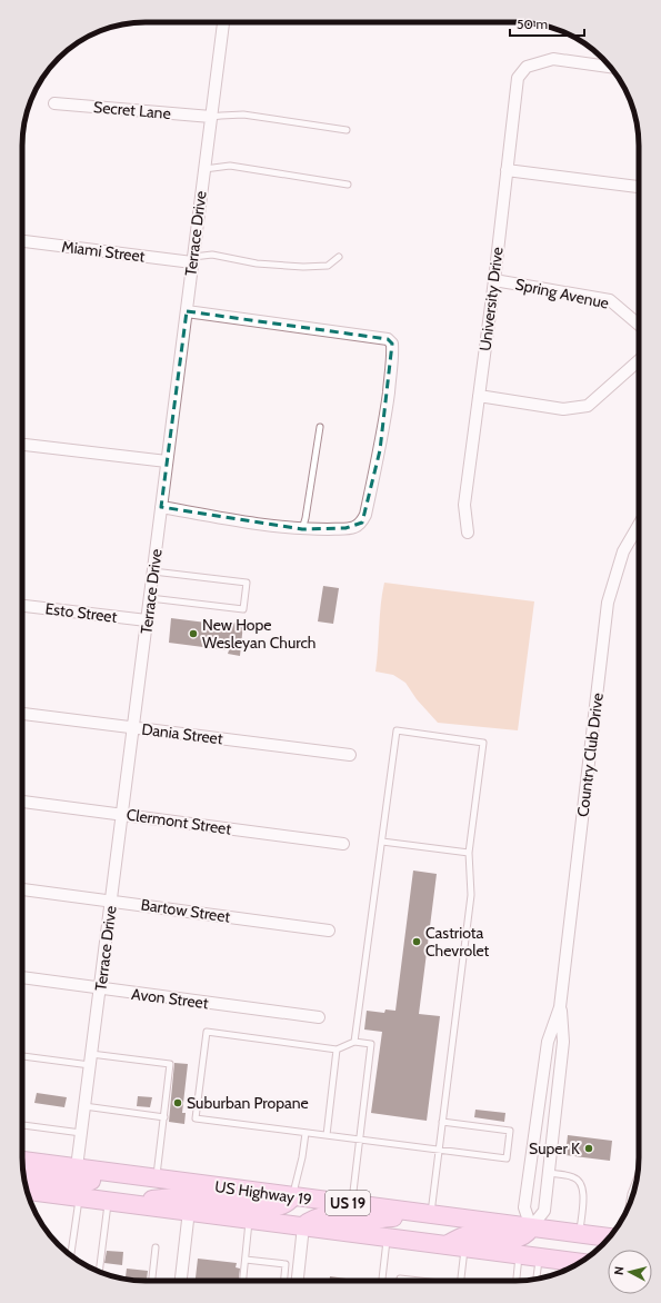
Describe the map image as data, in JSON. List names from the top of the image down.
{
  "streets": {
    "highway": ["US Highway 19", "US 19"],
    "street": [
      "Secret Lane",
      "Terrace Drive",
      "Miami Street",
      "Spring Avenue",
      "University Drive",
      "Esto Street",
      "Dania Street",
      "Country Club Drive",
      "Clermont Street",
      "Bartow Street",
      "Avon Street"
    ]
  },
  "crossings": [
    ["Secret Lane", "Terrace Drive"],
    ["Terrace Drive", "Miami Street"],
    ["Terrace Drive", "Esto Street"],
    ["Terrace Drive", "Dania Street"],
    ["Terrace Drive", "Clermont Street"],
    ["Terrace Drive", "Bartow Street"],
    ["Terrace Drive", "Avon Street"],
    ["Terrace Drive", "US Highway 19"],
    ["Spring Avenue", "University Drive"],
    ["Country Club Drive", "US Highway 19"]
  ],
  "places": [
    "New Hope Wesleyan Church",
    "Castriota Chevrolet",
    "Suburban Propane",
    "Super K"
  ],
  "scale_bar": "50 m",
  "north": "left"
}
